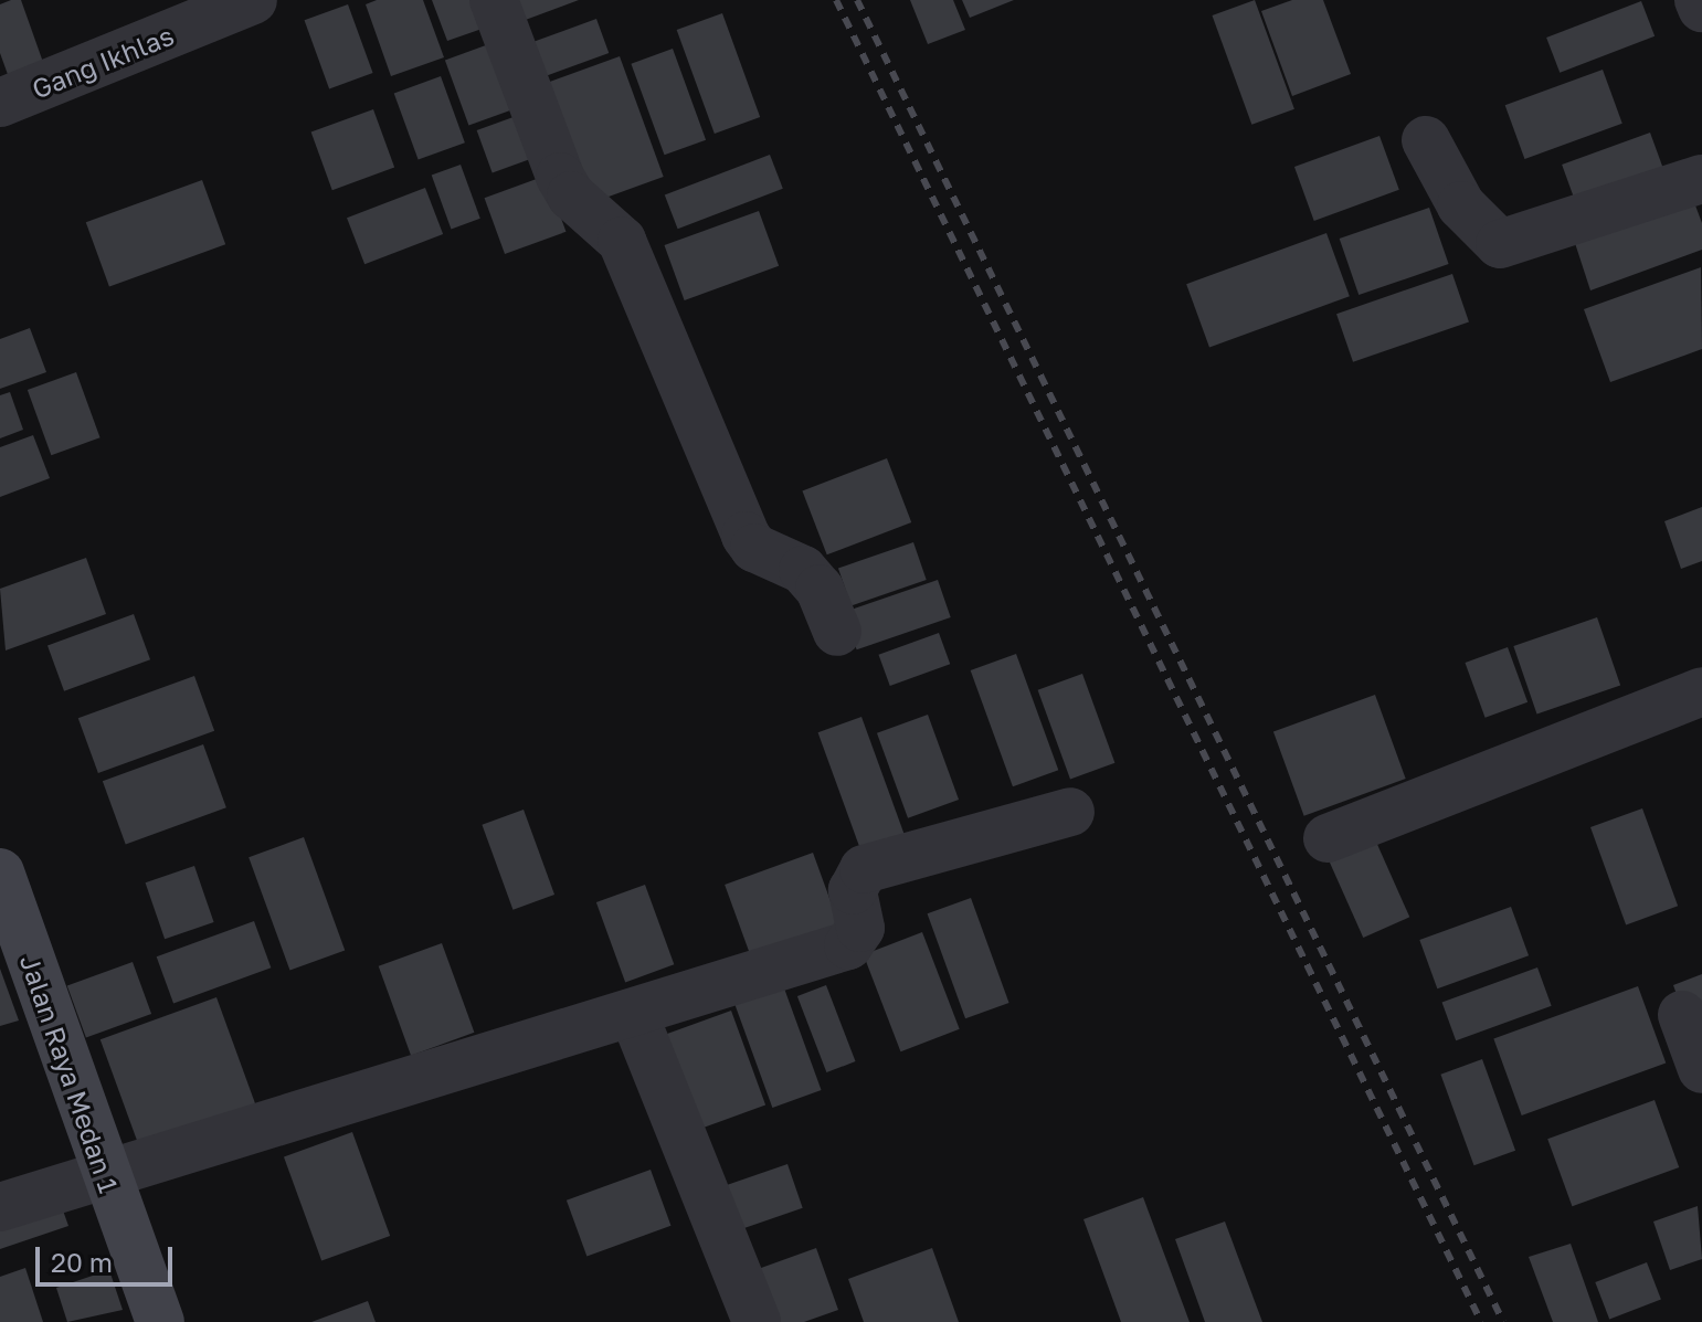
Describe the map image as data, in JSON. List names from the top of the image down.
{
  "streets": {
    "street": ["Gang Ikhlas", "Jalan Raya Medan 1"]
  },
  "scale_bar": "20 m"
}
